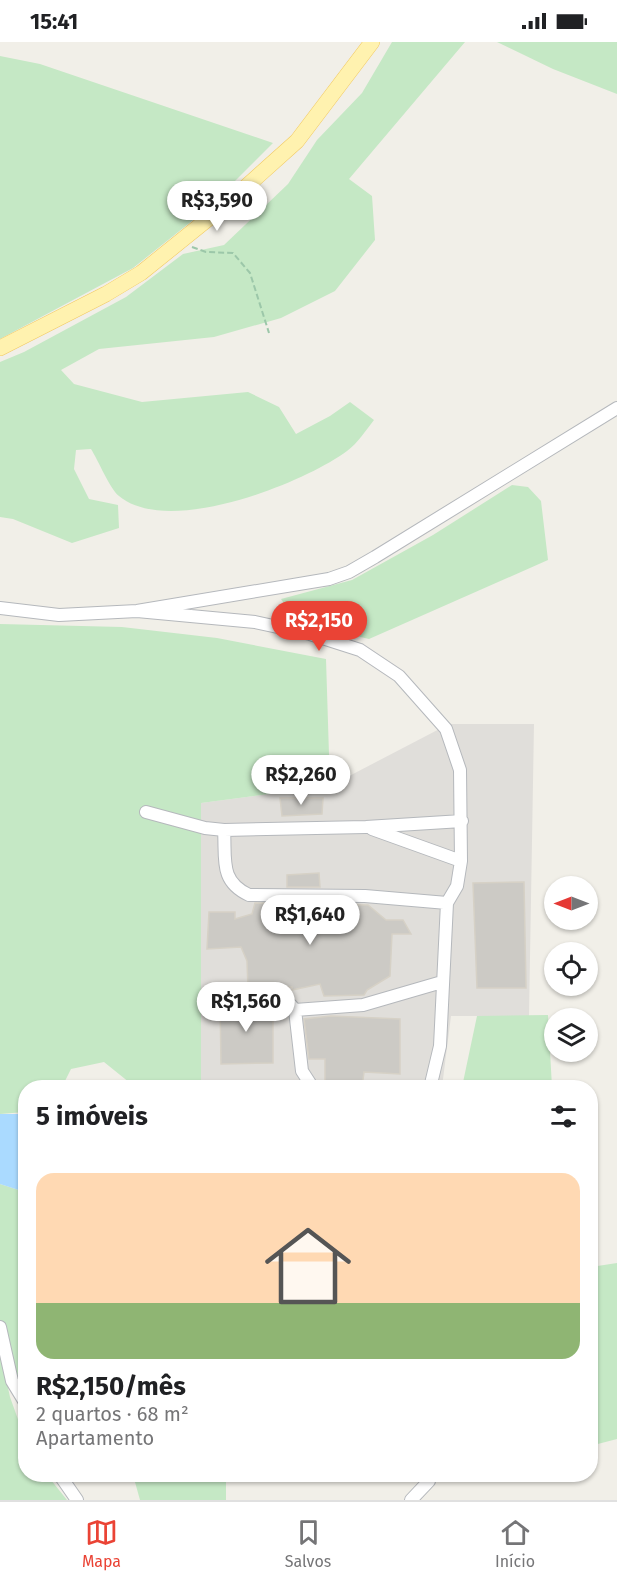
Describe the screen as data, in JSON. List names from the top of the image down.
{
  "north": "left",
  "page": {
    "status": "15:41",
    "price": [
      "R$3,590",
      "R$2,150",
      "R$2,260",
      "R$1,640",
      "R$1,560"
    ],
    "heading": "5 imóveis",
    "list": [
      {
        "name": "R$2,150/mês",
        "note": "2 quartos · 68 m² · Apartamento"
      }
    ],
    "tabs": ["Mapa", "Salvos", "Início"]
  }
}
